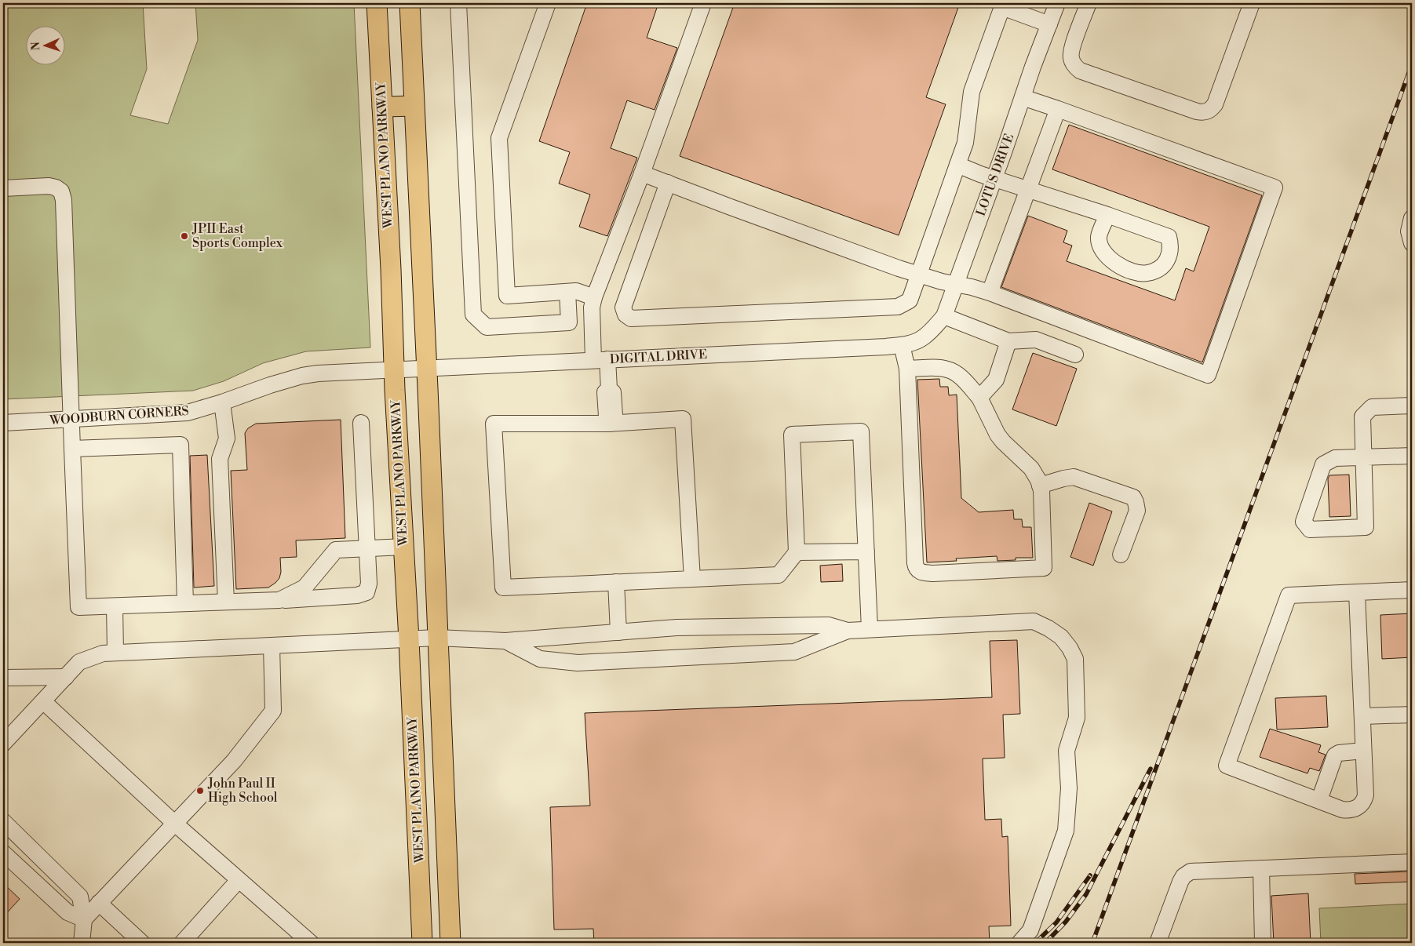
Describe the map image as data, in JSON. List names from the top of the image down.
{
  "streets": {
    "main road": ["WEST PLANO PARKWAY"],
    "street": ["LOTUS DRIVE", "DIGITAL DRIVE", "WOODBURN CORNERS"]
  },
  "crossings": [
    ["WEST PLANO PARKWAY", "DIGITAL DRIVE"],
    ["WEST PLANO PARKWAY", "WOODBURN CORNERS"],
    ["LOTUS DRIVE", "DIGITAL DRIVE"],
    ["DIGITAL DRIVE", "WOODBURN CORNERS"]
  ],
  "places": ["JPII East Sports Complex", "John Paul II High School"],
  "north": "left"
}
